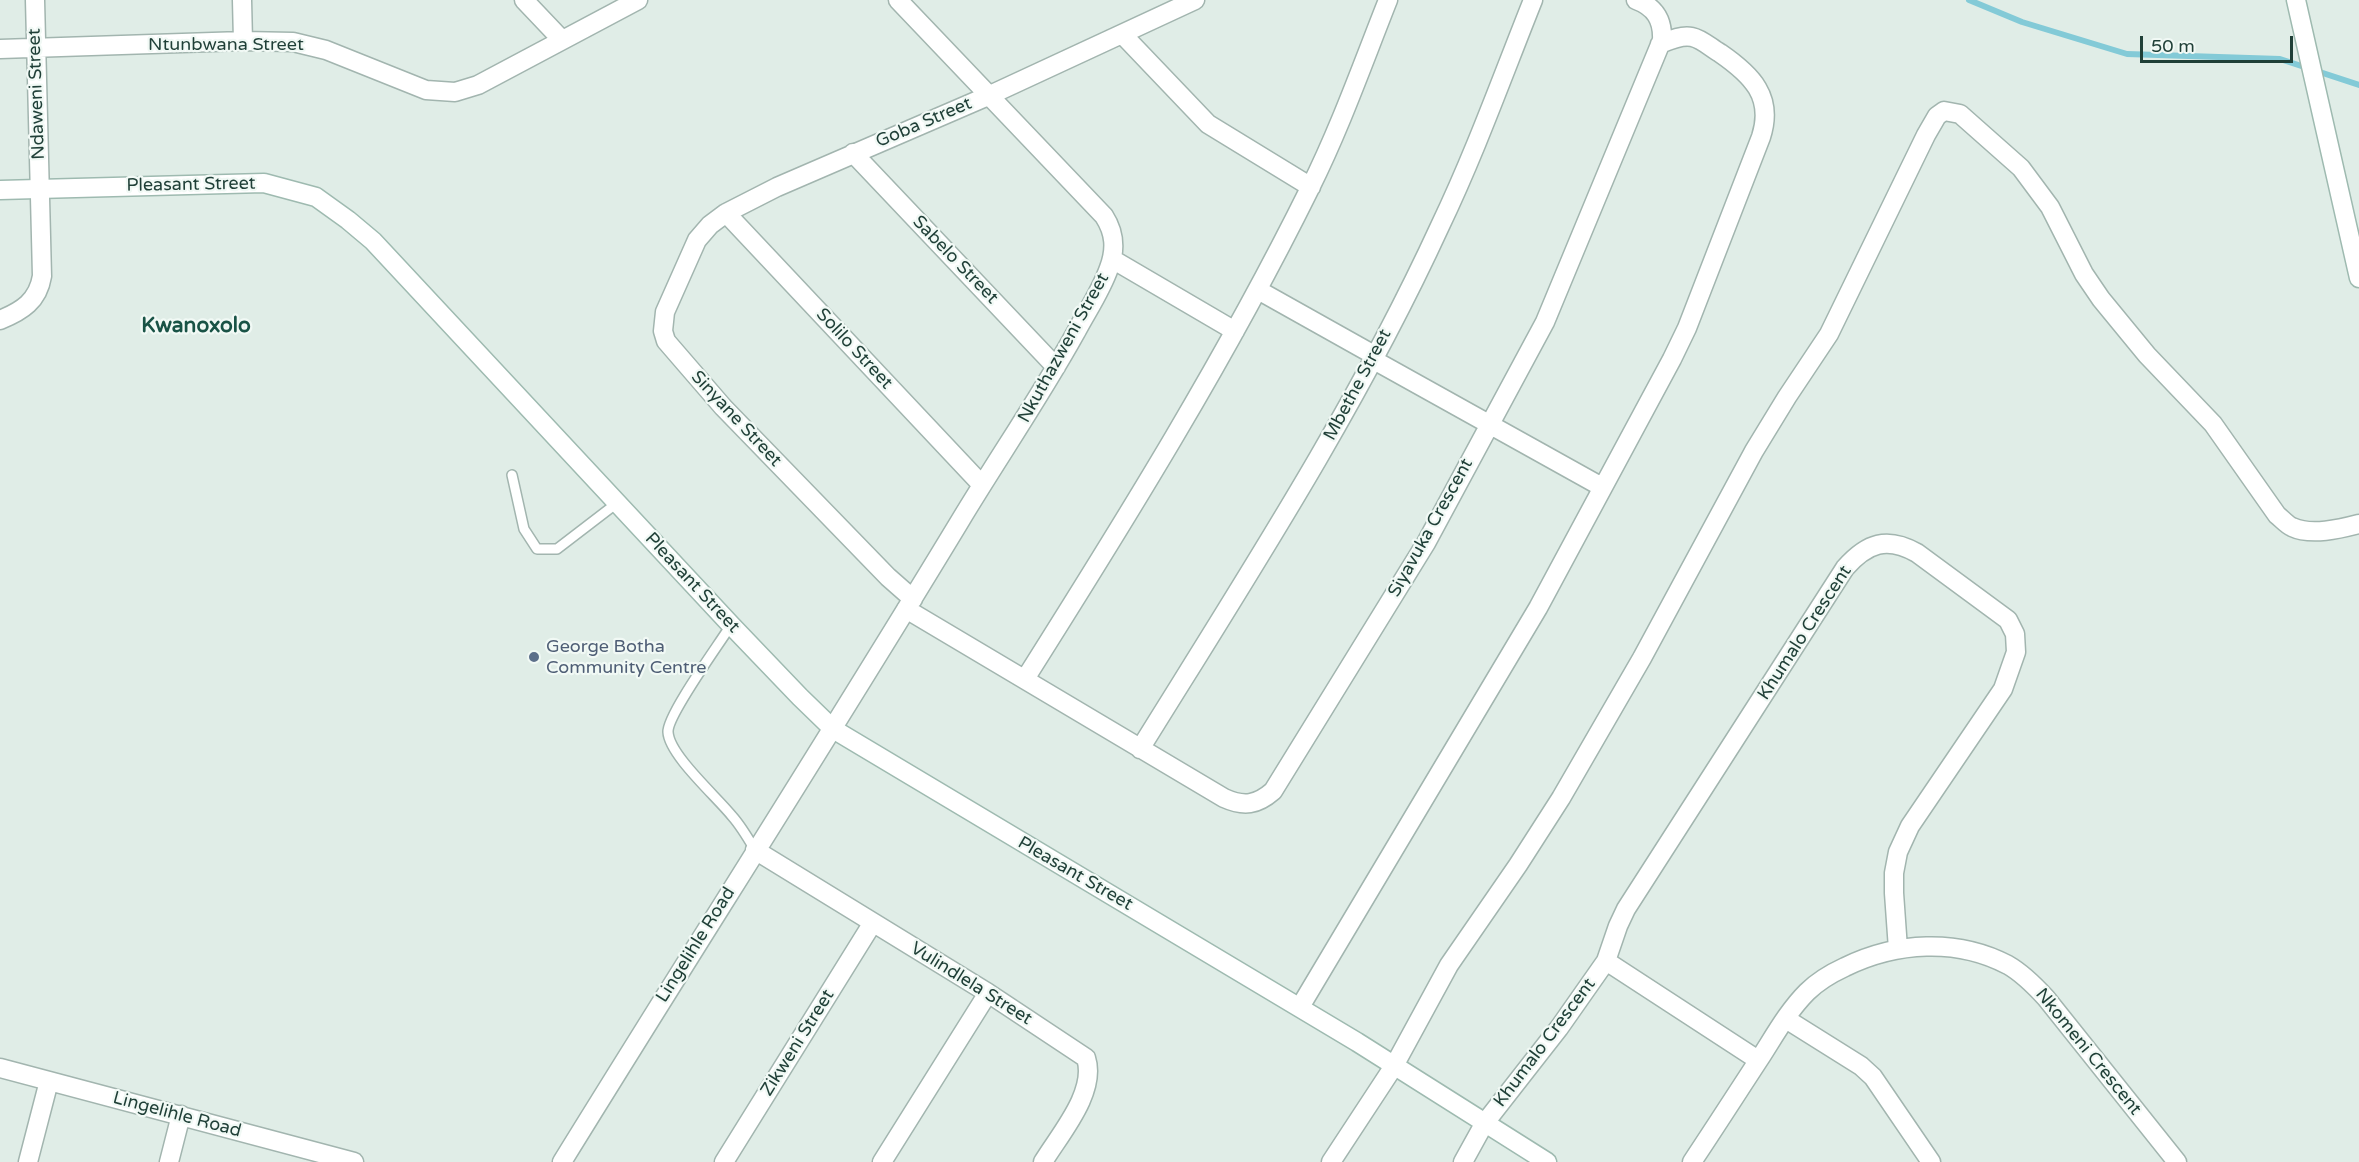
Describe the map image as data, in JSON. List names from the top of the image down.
{
  "streets": {
    "street": [
      "Ntunbwana Street",
      "Ndaweni Street",
      "Goba Street",
      "Pleasant Street",
      "Sabelo Street",
      "Nkuthazweni Street",
      "Solilo Street",
      "Mbethe Street",
      "Sinyane Street",
      "Siyavuka Crescent",
      "Khumalo Crescent",
      "Lingelihle Road",
      "Vulindlela Street",
      "Zikweni Street",
      "Nkomeni Crescent"
    ]
  },
  "crossings": [
    ["Ntunbwana Street", "Ndaweni Street"],
    ["Ndaweni Street", "Pleasant Street"],
    ["Goba Street", "Sabelo Street"],
    ["Goba Street", "Nkuthazweni Street"],
    ["Goba Street", "Solilo Street"],
    ["Goba Street", "Sinyane Street"],
    ["Pleasant Street", "Nkuthazweni Street"],
    ["Pleasant Street", "Khumalo Crescent"],
    ["Pleasant Street", "Lingelihle Road"],
    ["Sabelo Street", "Nkuthazweni Street"],
    ["Nkuthazweni Street", "Solilo Street"],
    ["Nkuthazweni Street", "Sinyane Street"],
    ["Nkuthazweni Street", "Siyavuka Crescent"],
    ["Nkuthazweni Street", "Lingelihle Road"],
    ["Solilo Street", "Sinyane Street"],
    ["Mbethe Street", "Siyavuka Crescent"],
    ["Sinyane Street", "Siyavuka Crescent"],
    ["Khumalo Crescent", "Nkomeni Crescent"],
    ["Lingelihle Road", "Vulindlela Street"],
    ["Vulindlela Street", "Zikweni Street"]
  ],
  "districts": ["Kwanoxolo"],
  "places": ["George Botha Community Centre"],
  "scale_bar": "50 m"
}
